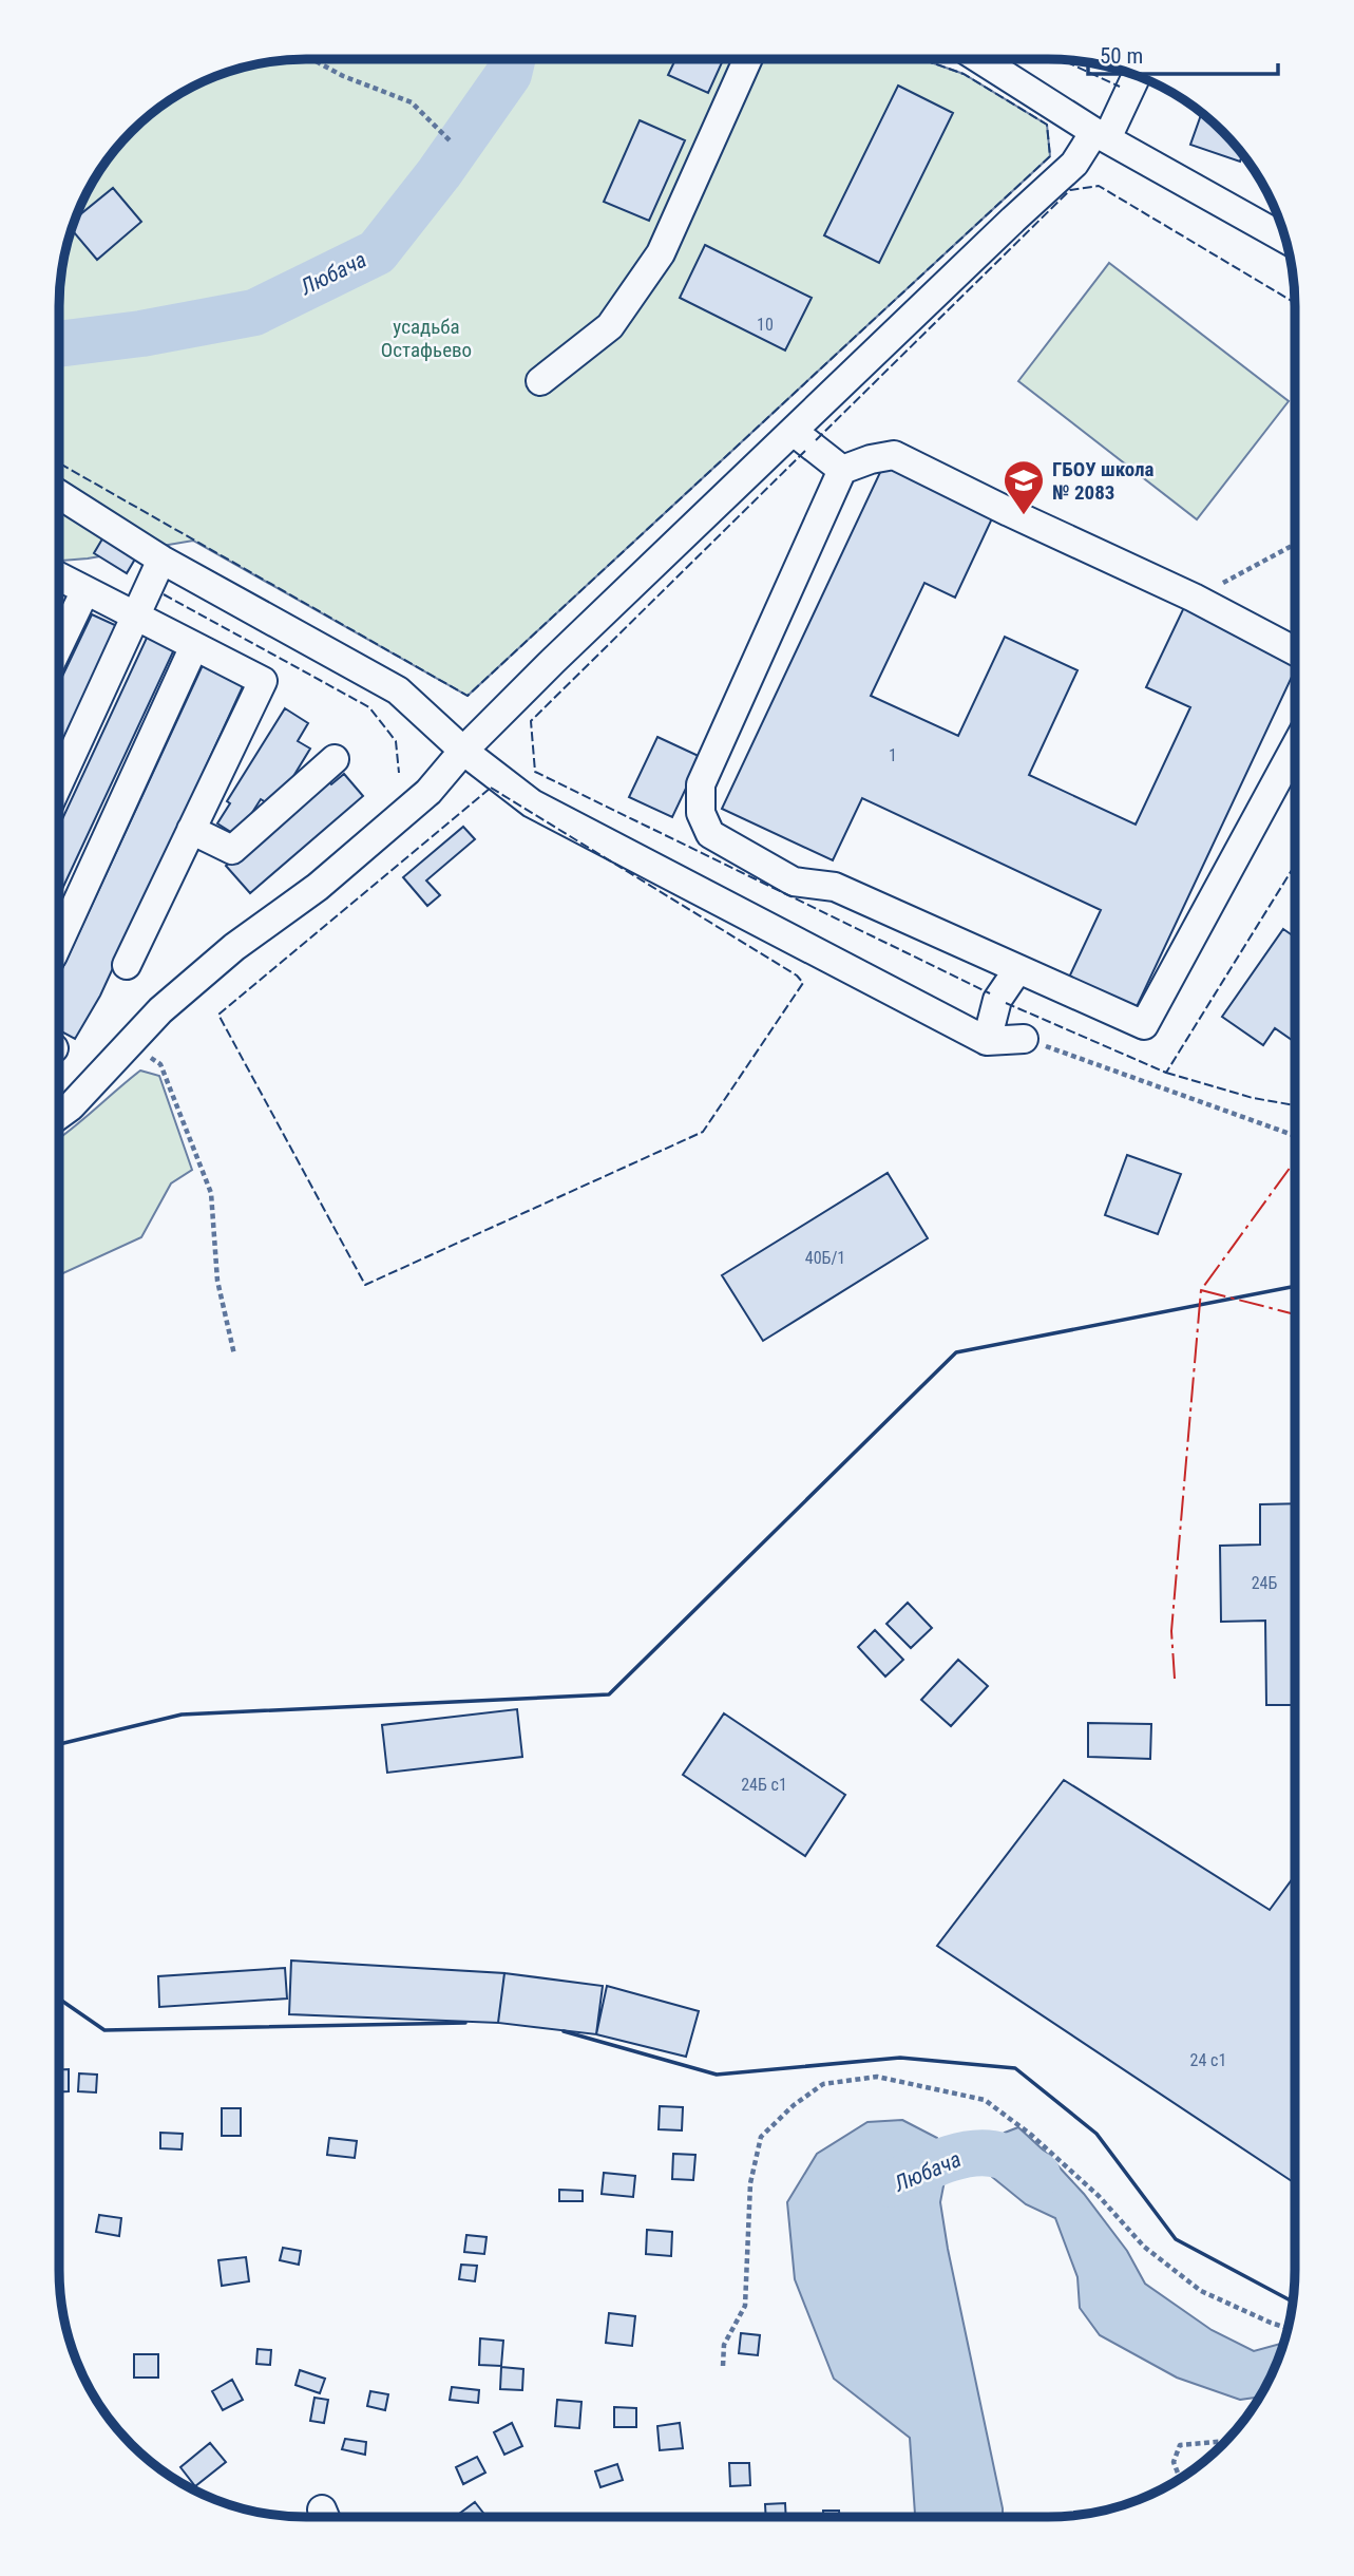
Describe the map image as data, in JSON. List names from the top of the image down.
{
  "water": ["Любача"],
  "parks": ["усадьба Остафьево"],
  "places": {
    "school or university": ["ГБОУ школа № 2083"]
  },
  "house_numbers": [
    "10",
    "1",
    "40Б/1",
    "24Б",
    "24Б с1",
    "24 с1"
  ],
  "scale_bar": "50 m"
}
